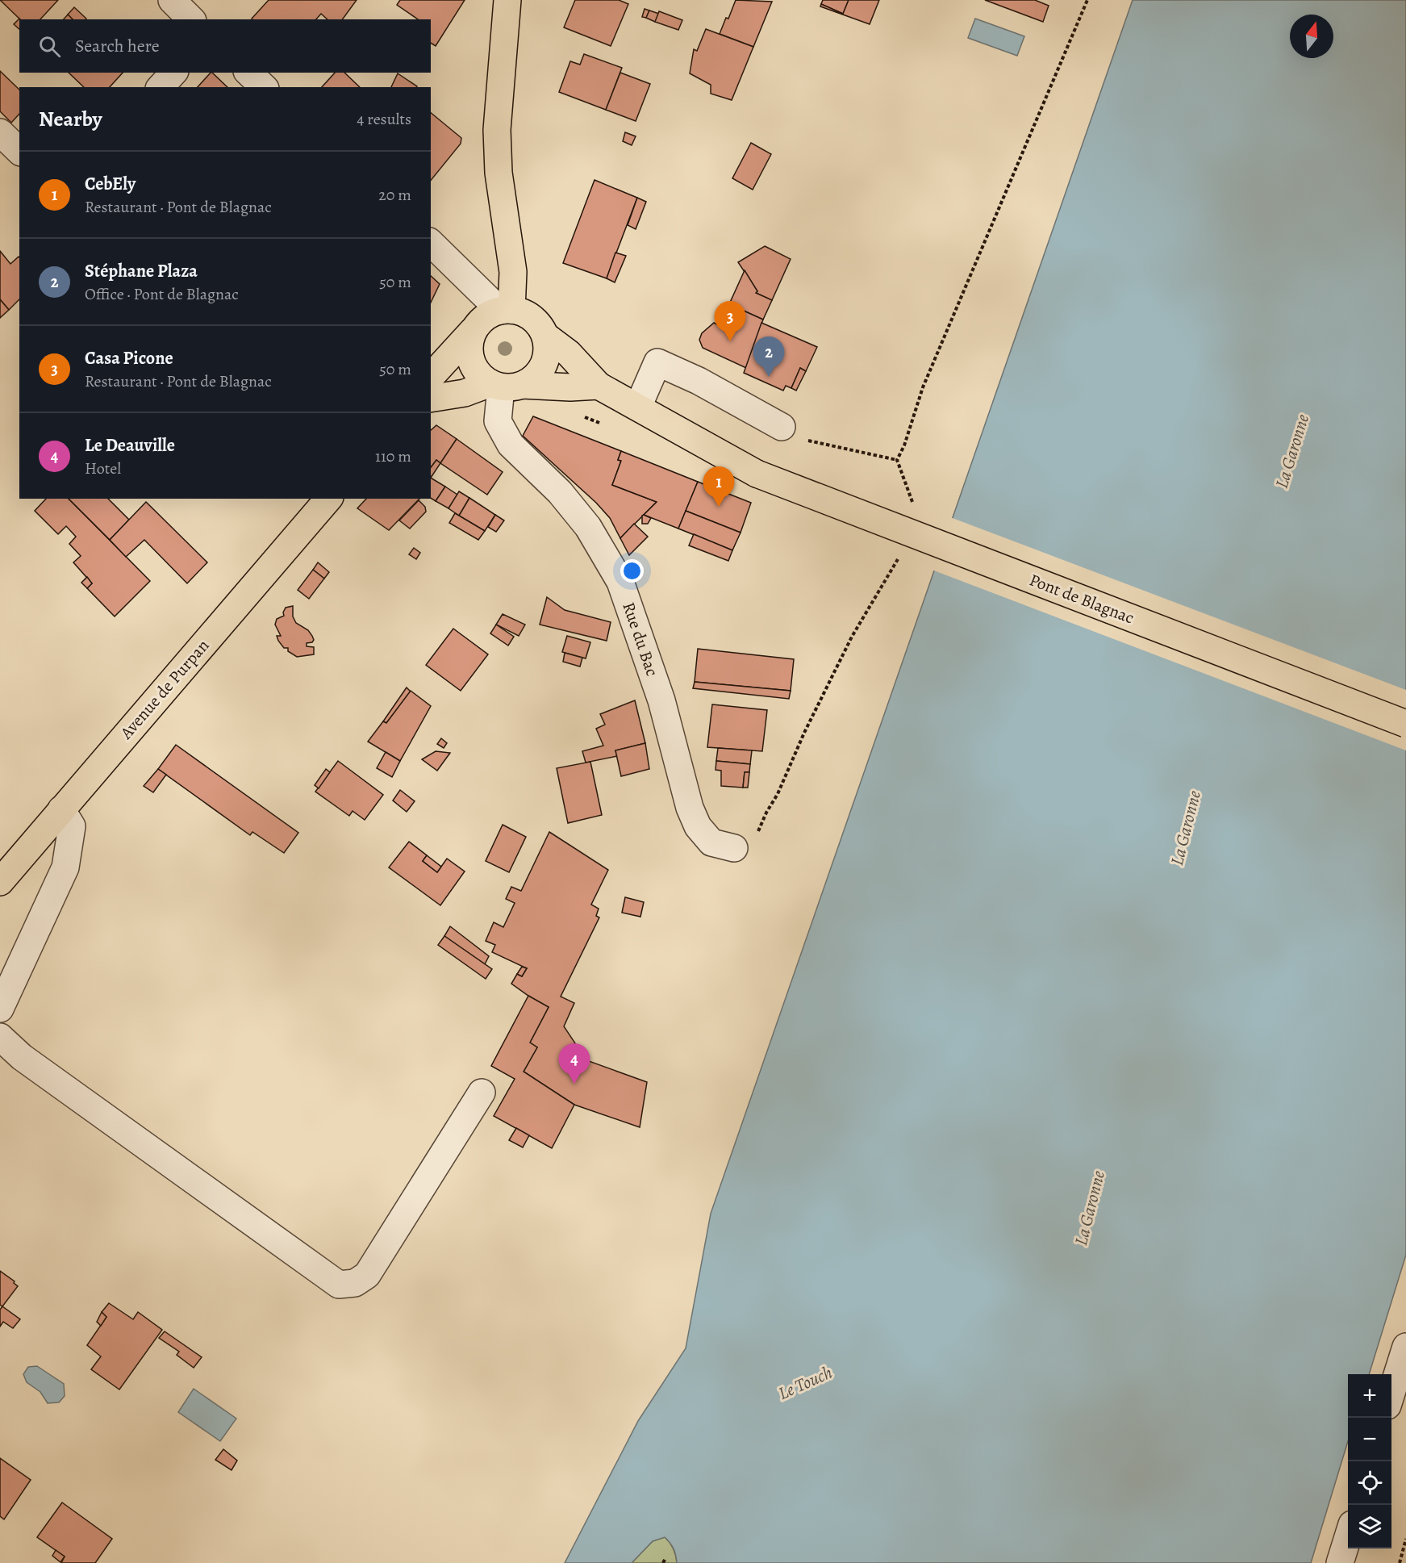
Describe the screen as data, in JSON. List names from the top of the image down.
{
  "streets": {
    "main road": ["Pont de Blagnac", "Avenue de Purpan"],
    "street": ["Rue du Bac"]
  },
  "water": ["La Garonne", "Le Touch"],
  "north": "top",
  "page": {
    "search": "Search here",
    "heading": ["Nearby", "4 results"],
    "list": [
      {
        "mark": "1",
        "name": "CebEly",
        "note": "Restaurant · Pont de Blagnac",
        "value": "20 m"
      },
      {
        "mark": "2",
        "name": "Stéphane Plaza",
        "note": "Office · Pont de Blagnac",
        "value": "50 m"
      },
      {
        "mark": "3",
        "name": "Casa Picone",
        "note": "Restaurant · Pont de Blagnac",
        "value": "50 m"
      },
      {
        "mark": "4",
        "name": "Le Deauville",
        "note": "Hotel",
        "value": "110 m"
      }
    ],
    "pins": [
      "3",
      "2",
      "1",
      "4"
    ],
    "map_buttons": ["+", "−"]
  }
}
